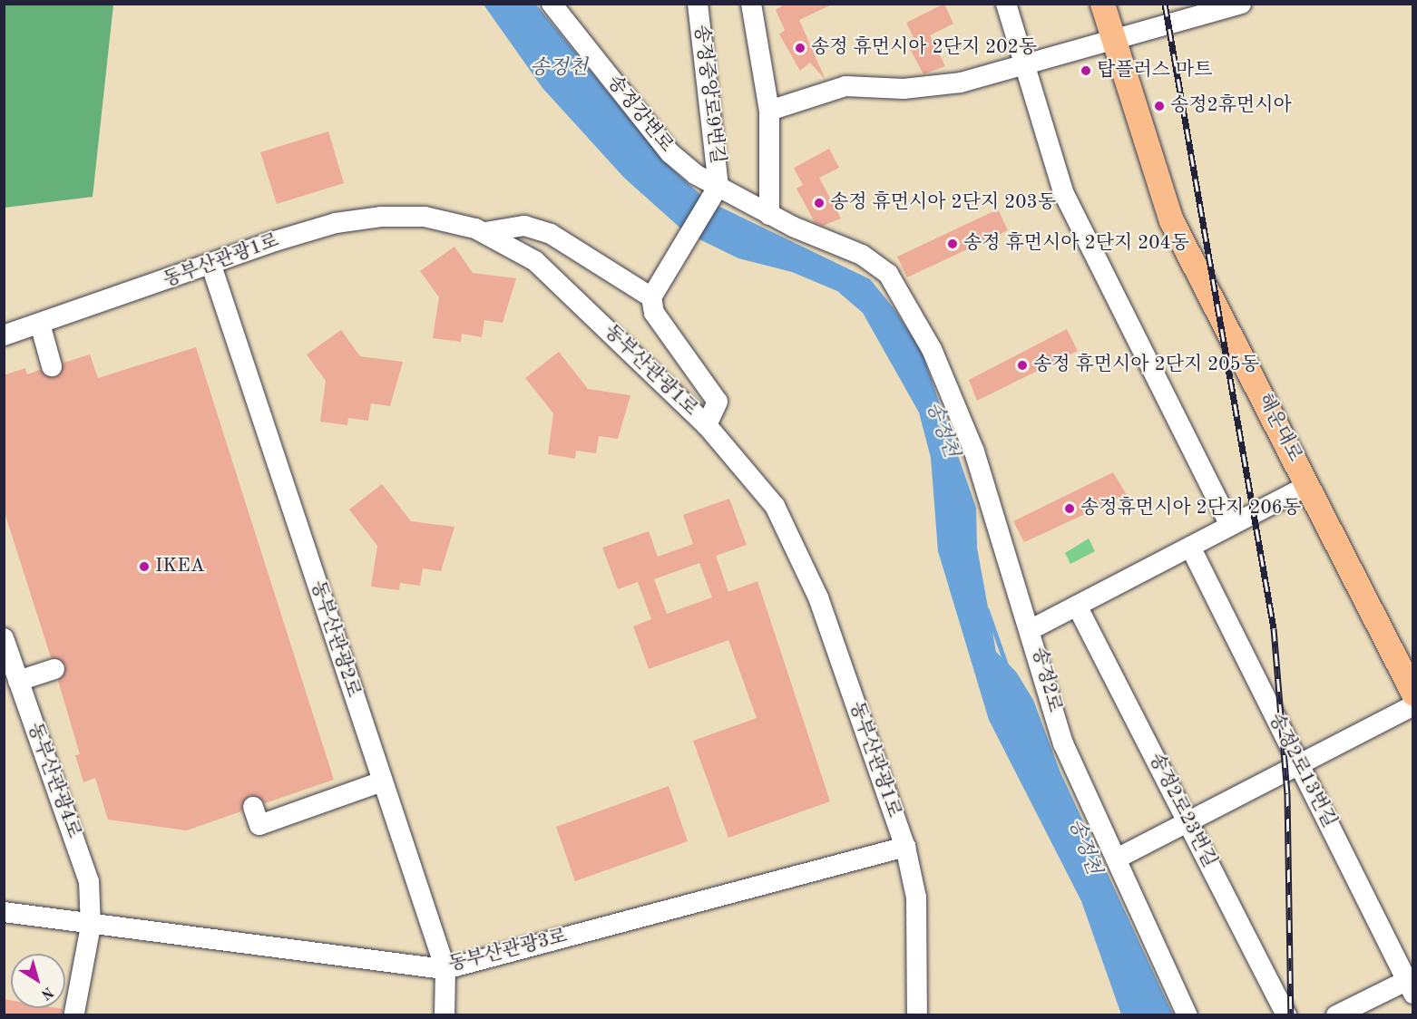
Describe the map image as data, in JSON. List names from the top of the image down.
{
  "streets": {
    "main road": ["해운대로"],
    "street": [
      "송정중앙로9번길",
      "송정강변로",
      "동부산관광1로",
      "동부산관광2로",
      "송정2로",
      "송정2로13번길",
      "동부산관광4로",
      "송정2로23번길",
      "동부산관광3로"
    ]
  },
  "crossings": [
    ["송정중앙로9번길", "송정강변로"],
    ["송정강변로", "송정2로"],
    ["동부산관광1로", "동부산관광2로"],
    ["동부산관광1로", "동부산관광3로"],
    ["해운대로", "송정2로"],
    ["동부산관광2로", "동부산관광3로"],
    ["송정2로", "송정2로13번길"],
    ["송정2로", "송정2로23번길"],
    ["동부산관광4로", "동부산관광3로"]
  ],
  "water": ["송정천"],
  "places": [
    "송정 휴먼시아 2단지 202동",
    "탑플러스 마트",
    "송정2휴먼시아",
    "송정 휴먼시아 2단지 203동",
    "송정 휴먼시아 2단지 204동",
    "송정 휴먼시아 2단지 205동",
    "송정휴먼시아 2단지 206동",
    "IKEA"
  ],
  "north": "bottom right"
}
